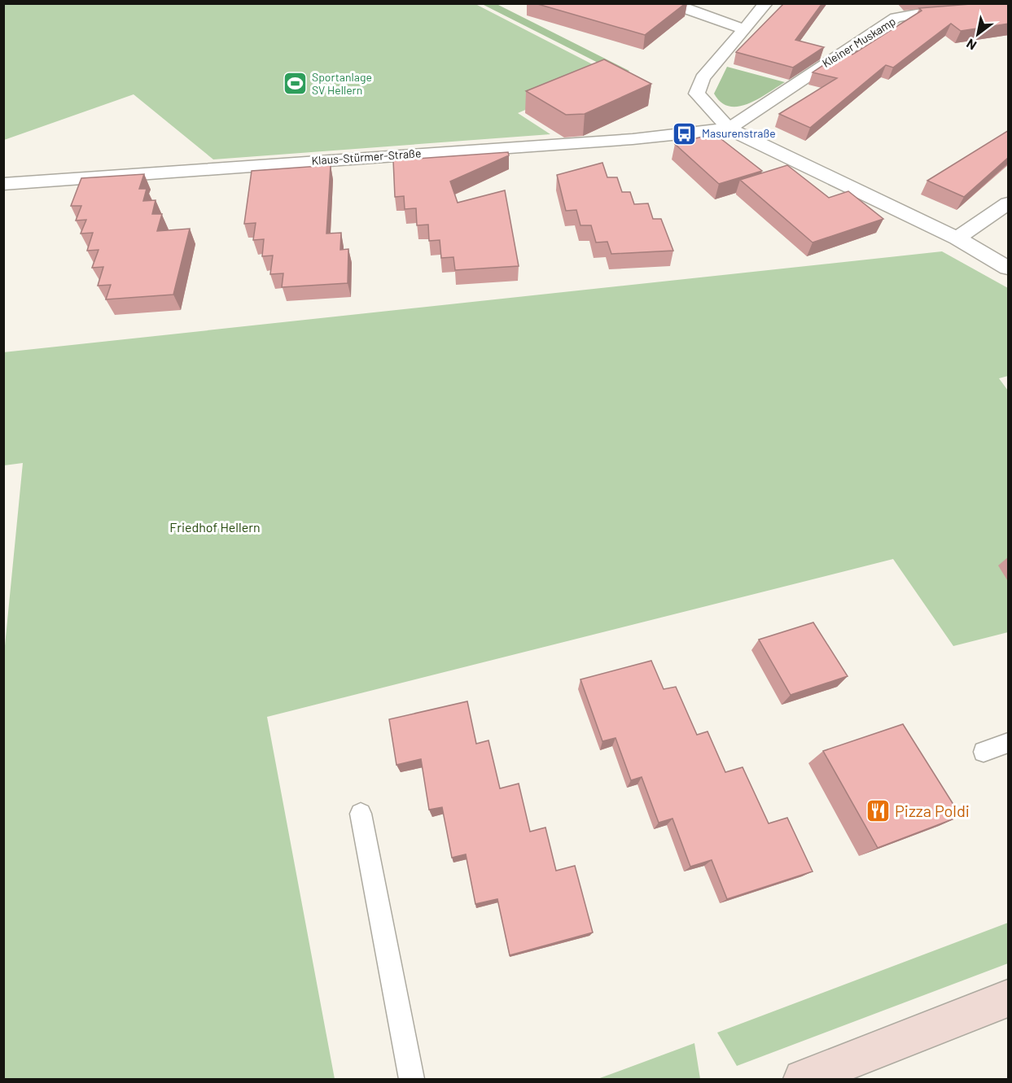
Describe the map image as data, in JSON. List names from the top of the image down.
{
  "streets": {
    "street": ["Kleiner Muskamp", "Klaus-Stürmer-Straße"]
  },
  "crossings": [
    ["Kleiner Muskamp", "Klaus-Stürmer-Straße"]
  ],
  "parks": ["Friedhof Hellern"],
  "places": {
    "sports": ["Sportanlage SV Hellern"],
    "bus stop": ["Masurenstraße"],
    "restaurant": ["Pizza Poldi"]
  },
  "north": "bottom left"
}
